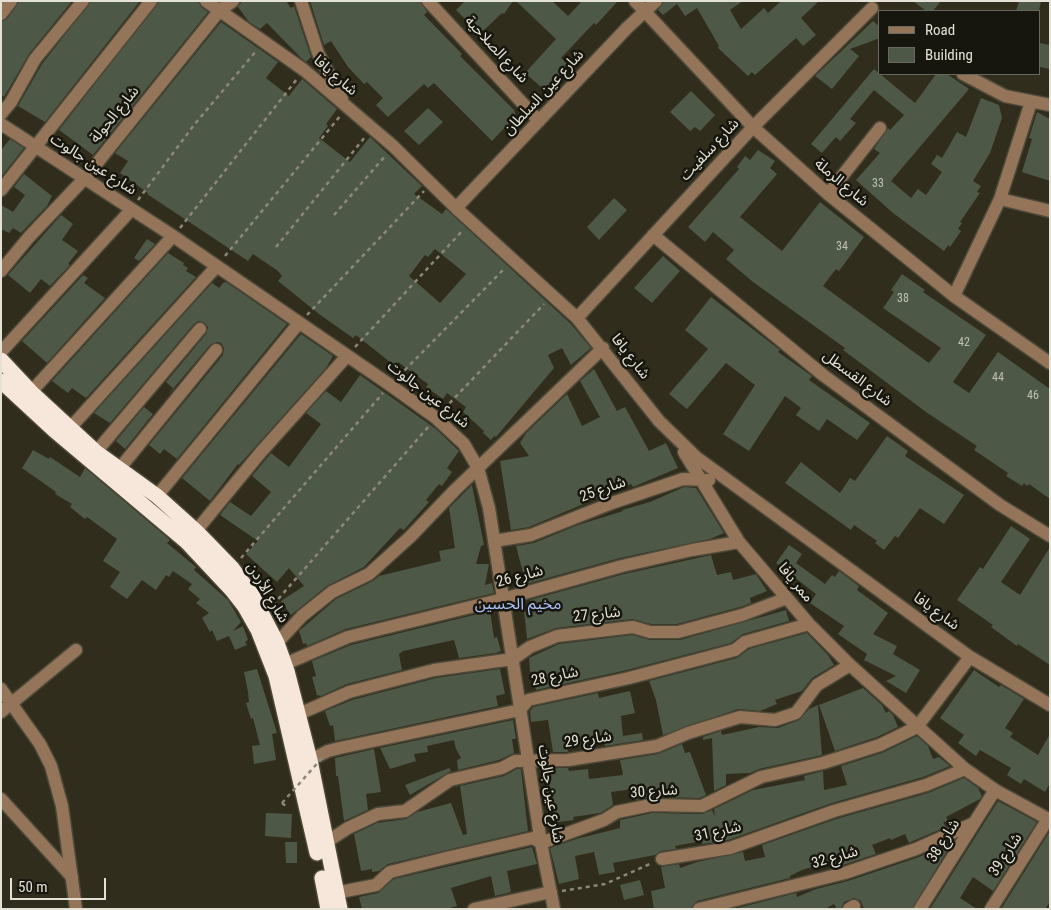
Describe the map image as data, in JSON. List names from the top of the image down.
{
  "streets": {
    "highway": ["شارع الأردن"],
    "street": [
      "شارع الصلاحية",
      "شارع يافا",
      "شارع عين السلطان",
      "شارع الحولة",
      "شارع سلفيت",
      "شارع عين جالوت",
      "شارع الرملة",
      "شارع القسطل",
      "شارع 25",
      "شارع 26",
      "ممر يافا",
      "شارع 27",
      "شارع 28",
      "شارع 29",
      "شارع 30",
      "شارع 31",
      "شارع 38",
      "شارع 39",
      "شارع 32"
    ]
  },
  "crossings": [
    ["شارع الصلاحية", "شارع عين السلطان"],
    ["شارع يافا", "شارع عين السلطان"],
    ["شارع يافا", "شارع الحولة"],
    ["شارع يافا", "شارع سلفيت"],
    ["شارع يافا", "شارع 25"],
    ["شارع يافا", "ممر يافا"],
    ["شارع عين السلطان", "شارع الرملة"],
    ["شارع الحولة", "شارع عين جالوت"],
    ["شارع سلفيت", "شارع الرملة"],
    ["شارع سلفيت", "شارع القسطل"],
    ["شارع عين جالوت", "شارع 25"],
    ["شارع عين جالوت", "شارع 26"],
    ["شارع عين جالوت", "شارع 27"],
    ["شارع عين جالوت", "شارع 28"],
    ["شارع عين جالوت", "شارع 29"],
    ["شارع عين جالوت", "شارع 30"],
    ["شارع 25", "ممر يافا"],
    ["شارع 26", "ممر يافا"],
    ["شارع 26", "شارع الأردن"],
    ["ممر يافا", "شارع 27"],
    ["ممر يافا", "شارع 28"],
    ["ممر يافا", "شارع 29"],
    ["ممر يافا", "شارع 30"],
    ["ممر يافا", "شارع 31"],
    ["ممر يافا", "شارع 38"],
    ["ممر يافا", "شارع 39"],
    ["شارع الأردن", "شارع 27"],
    ["شارع الأردن", "شارع 28"],
    ["شارع الأردن", "شارع 29"],
    ["شارع الأردن", "شارع 30"],
    ["شارع 38", "شارع 32"]
  ],
  "districts": ["مخيم الحسين"],
  "house_numbers": [
    "33",
    "34",
    "38",
    "42",
    "44",
    "46"
  ],
  "legend": ["Road", "Building"],
  "scale_bar": "50 m"
}
